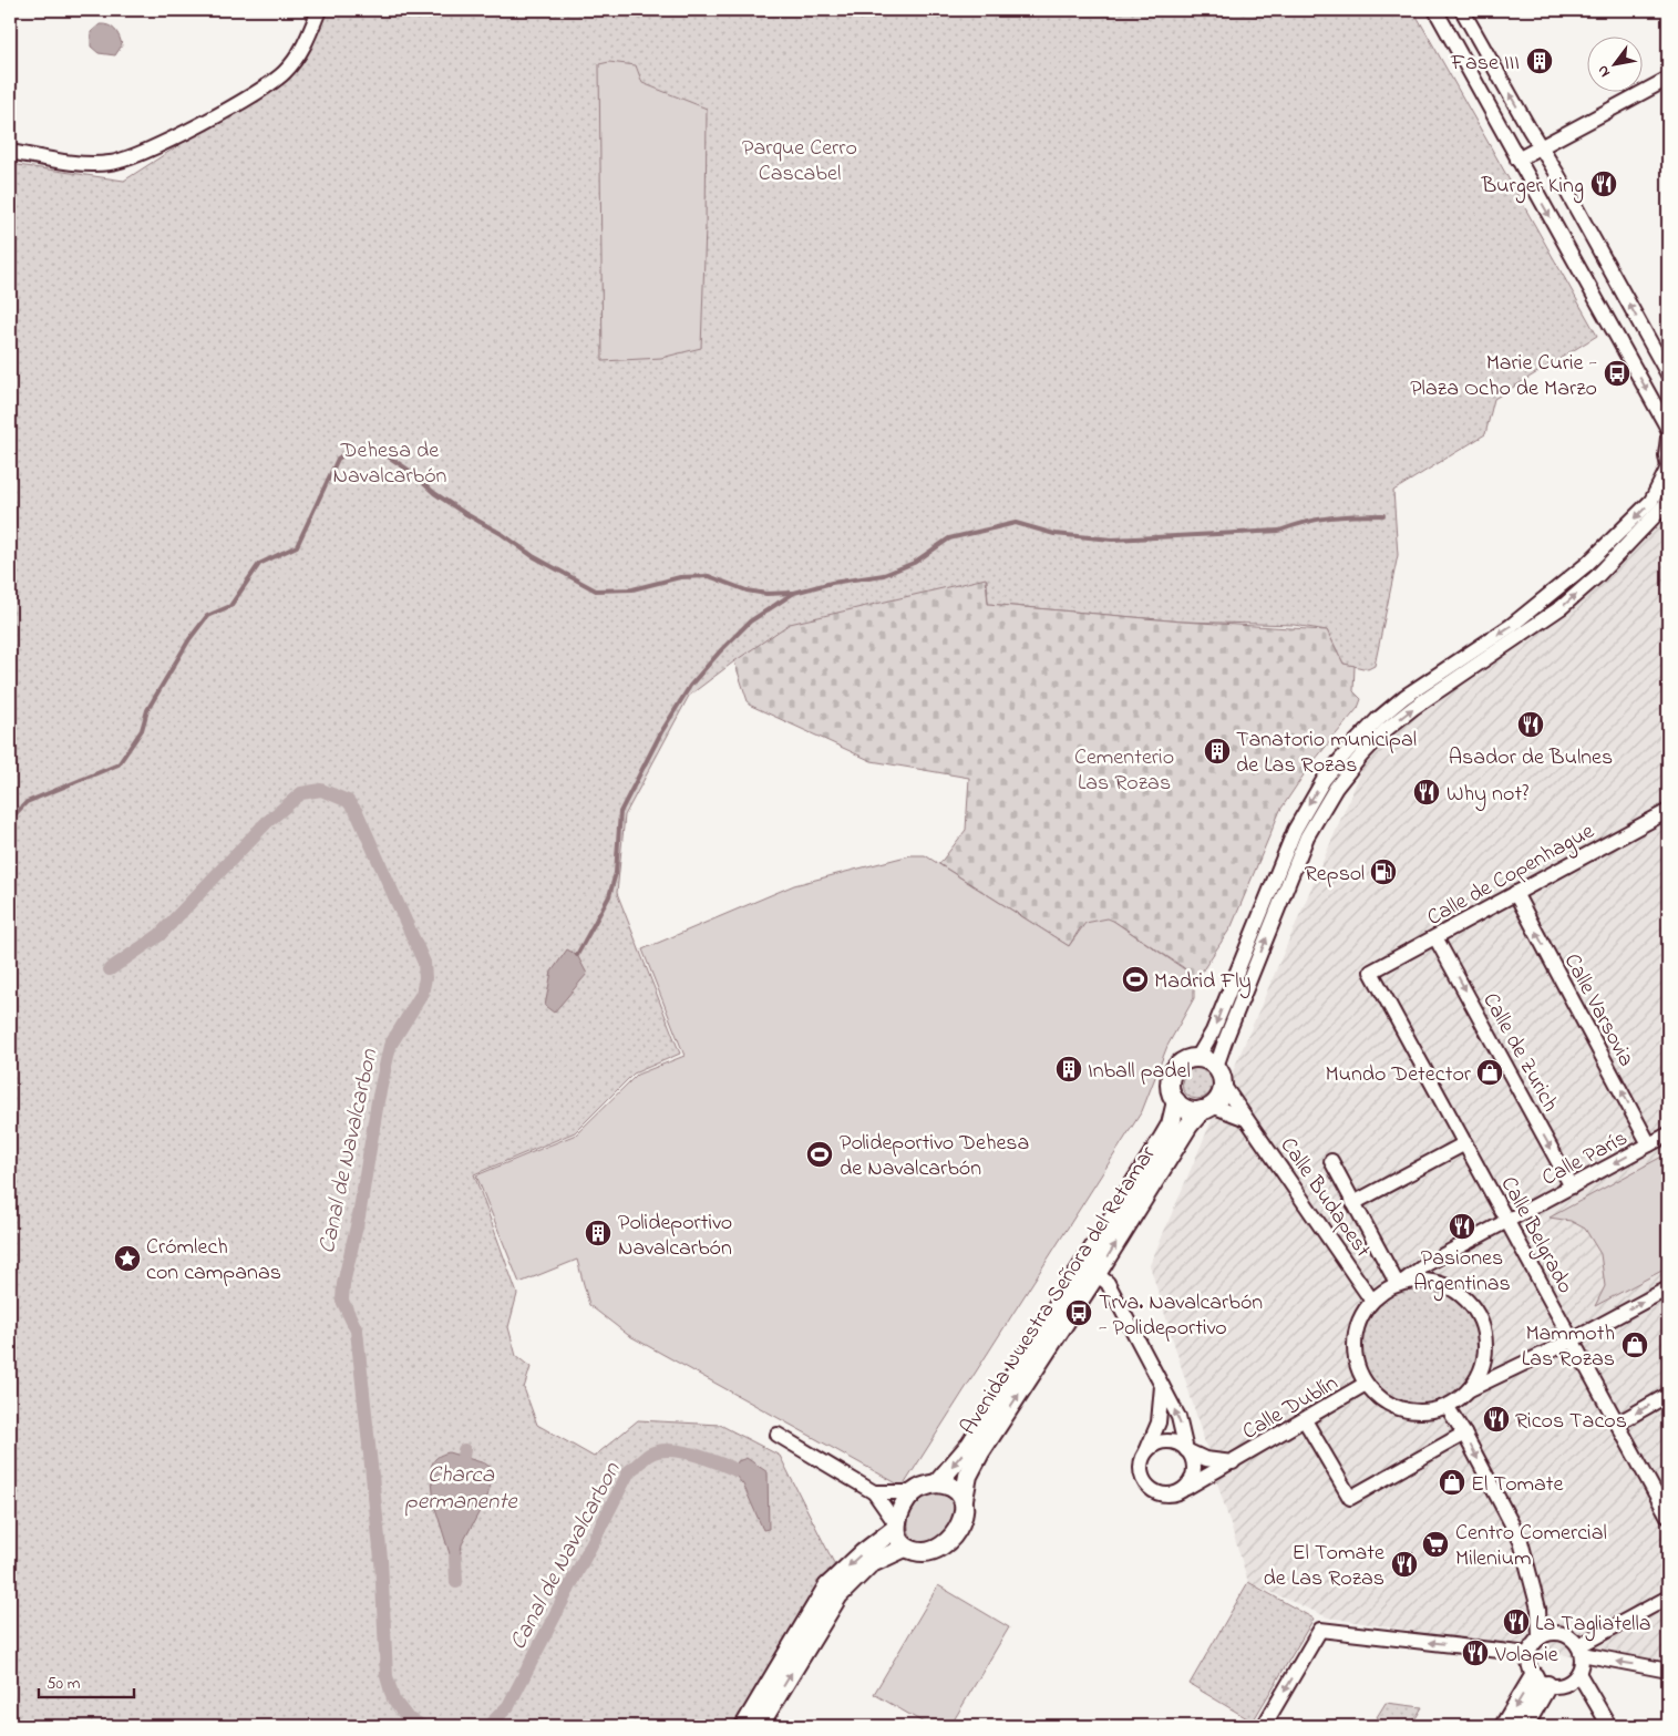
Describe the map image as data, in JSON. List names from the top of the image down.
{
  "streets": {
    "street": [
      "Calle de Copenhague",
      "Calle Varsovia",
      "Calle de Zurich",
      "Calle París",
      "Calle Budapest",
      "Calle Belgrado",
      "Avenida Nuestra Señora del Retamar",
      "Calle Dublín"
    ]
  },
  "crossings": [
    ["Calle de Copenhague", "Calle Varsovia"],
    ["Calle de Copenhague", "Calle de Zurich"],
    ["Calle de Copenhague", "Calle Belgrado"],
    ["Calle Varsovia", "Calle París"],
    ["Calle de Zurich", "Calle París"],
    ["Calle París", "Calle Budapest"],
    ["Calle París", "Calle Belgrado"],
    ["Calle París", "Calle Dublín"],
    ["Calle Budapest", "Avenida Nuestra Señora del Retamar"],
    ["Calle Budapest", "Calle Dublín"]
  ],
  "one_way": ["Calle Varsovia", "Calle de Zurich"],
  "water": ["Canal de Navalcarbon", "Charca permanente"],
  "parks": ["Parque Cerro Cascabel", "Dehesa de Navalcarbón", "Cementerio Las Rozas"],
  "places": {
    "building": [
      "Fase III",
      "Tanatorio municipal de Las Rozas",
      "Inball padel",
      "Polideportivo Navalcarbón"
    ],
    "restaurant": [
      "Burger King",
      "Asador de Bulnes",
      "Why not?",
      "Pasiones Argentinas",
      "Ricos Tacos",
      "El Tomate de Las Rozas",
      "La Tagliatella",
      "Volapie"
    ],
    "bus stop": ["Marie Curie - Plaza Ocho de Marzo", "Trva. Navalcarbón - Polideportivo"],
    "fuel station": ["Repsol"],
    "sports": ["Madrid Fly", "Polideportivo Dehesa de Navalcarbón"],
    "shop": ["Mundo Detector", "Mammoth Las Rozas", "El Tomate"],
    "place": ["Crómlech con campanas"],
    "supermarket": ["Centro Comercial Milenium"]
  },
  "scale_bar": "50 m",
  "north": "bottom left"
}
